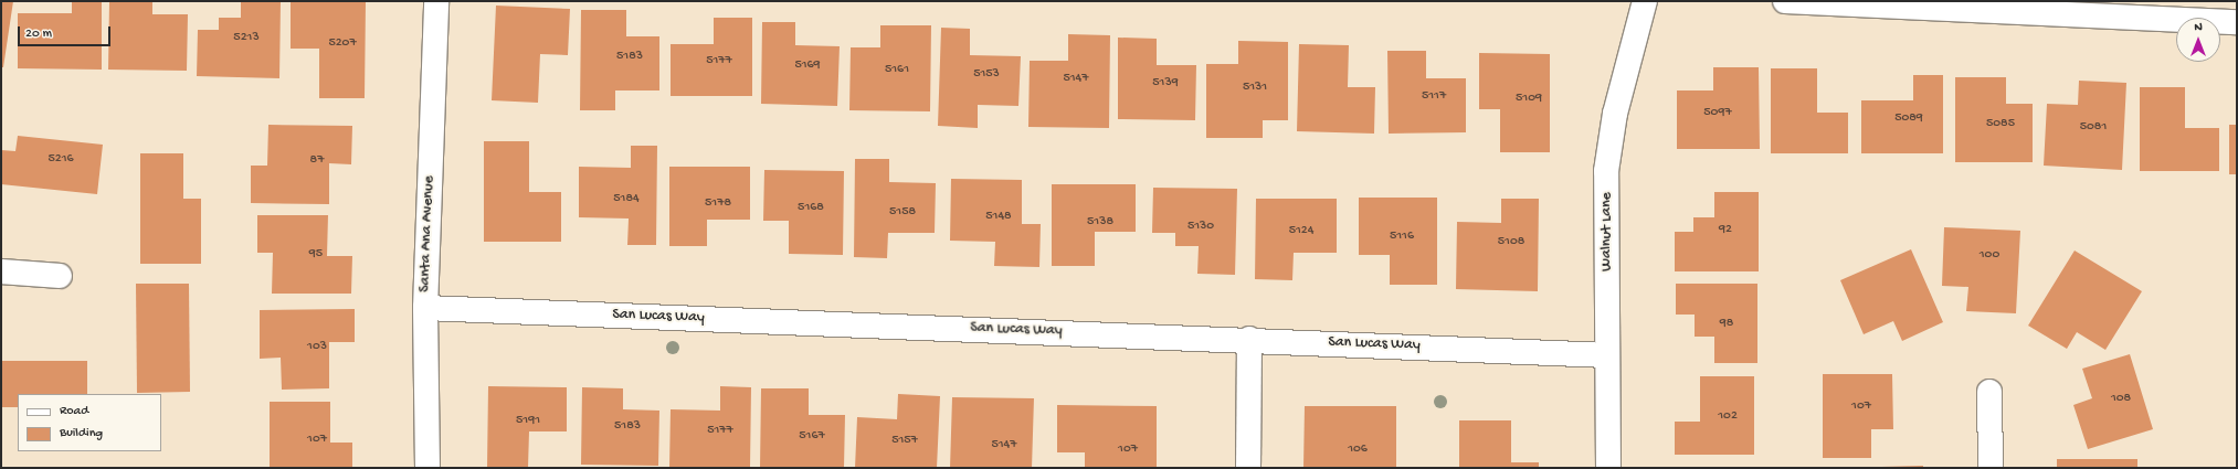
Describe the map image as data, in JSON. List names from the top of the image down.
{
  "streets": {
    "street": ["Walnut Lane", "Santa Ana Avenue", "San Lucas Way"]
  },
  "crossings": [
    ["Walnut Lane", "San Lucas Way"],
    ["Santa Ana Avenue", "San Lucas Way"]
  ],
  "house_numbers": [
    "5213",
    "5207",
    "5183",
    "5177",
    "5169",
    "5161",
    "5153",
    "5147",
    "5139",
    "5131",
    "5117",
    "5109",
    "5097",
    "5089",
    "5085",
    "5081",
    "5216",
    "87",
    "5184",
    "5178",
    "5168",
    "5158",
    "5148",
    "5138",
    "5130",
    "92",
    "5124",
    "5116",
    "5108",
    "95",
    "100",
    "98",
    "103",
    "108",
    "107",
    "102",
    "5191",
    "5183",
    "5177",
    "5167",
    "107",
    "5157",
    "5147",
    "107",
    "106"
  ],
  "legend": ["Road", "Building"],
  "scale_bar": "20 m",
  "north": "top"
}
